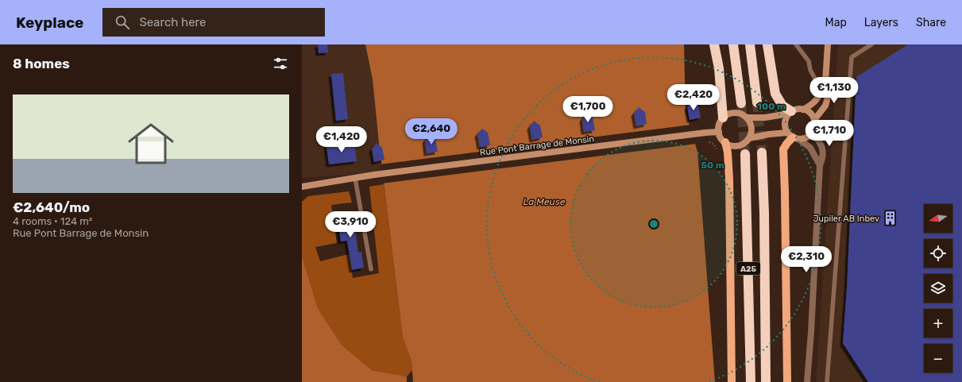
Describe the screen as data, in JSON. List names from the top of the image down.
{
  "streets": {
    "highway": ["A25"],
    "street": ["Rue Pont Barrage de Monsin"]
  },
  "water": ["La Meuse"],
  "places": {
    "building": ["Jupiler AB Inbev"]
  },
  "north": "left",
  "page": {
    "header": "Keyplace",
    "search": "Search here",
    "nav": ["Map", "Layers", "Share"],
    "heading": "8 homes",
    "price": [
      "€1,130",
      "€2,420",
      "€1,700",
      "€2,640",
      "€1,710",
      "€1,420",
      "€3,910",
      "€2,310"
    ],
    "list": [
      {
        "name": "€2,640/mo",
        "note": "4 rooms · 124 m² · Rue Pont Barrage de Monsin"
      }
    ],
    "map_buttons": ["+", "−"]
  },
  "rings": ["100 m", "50 m"]
}
